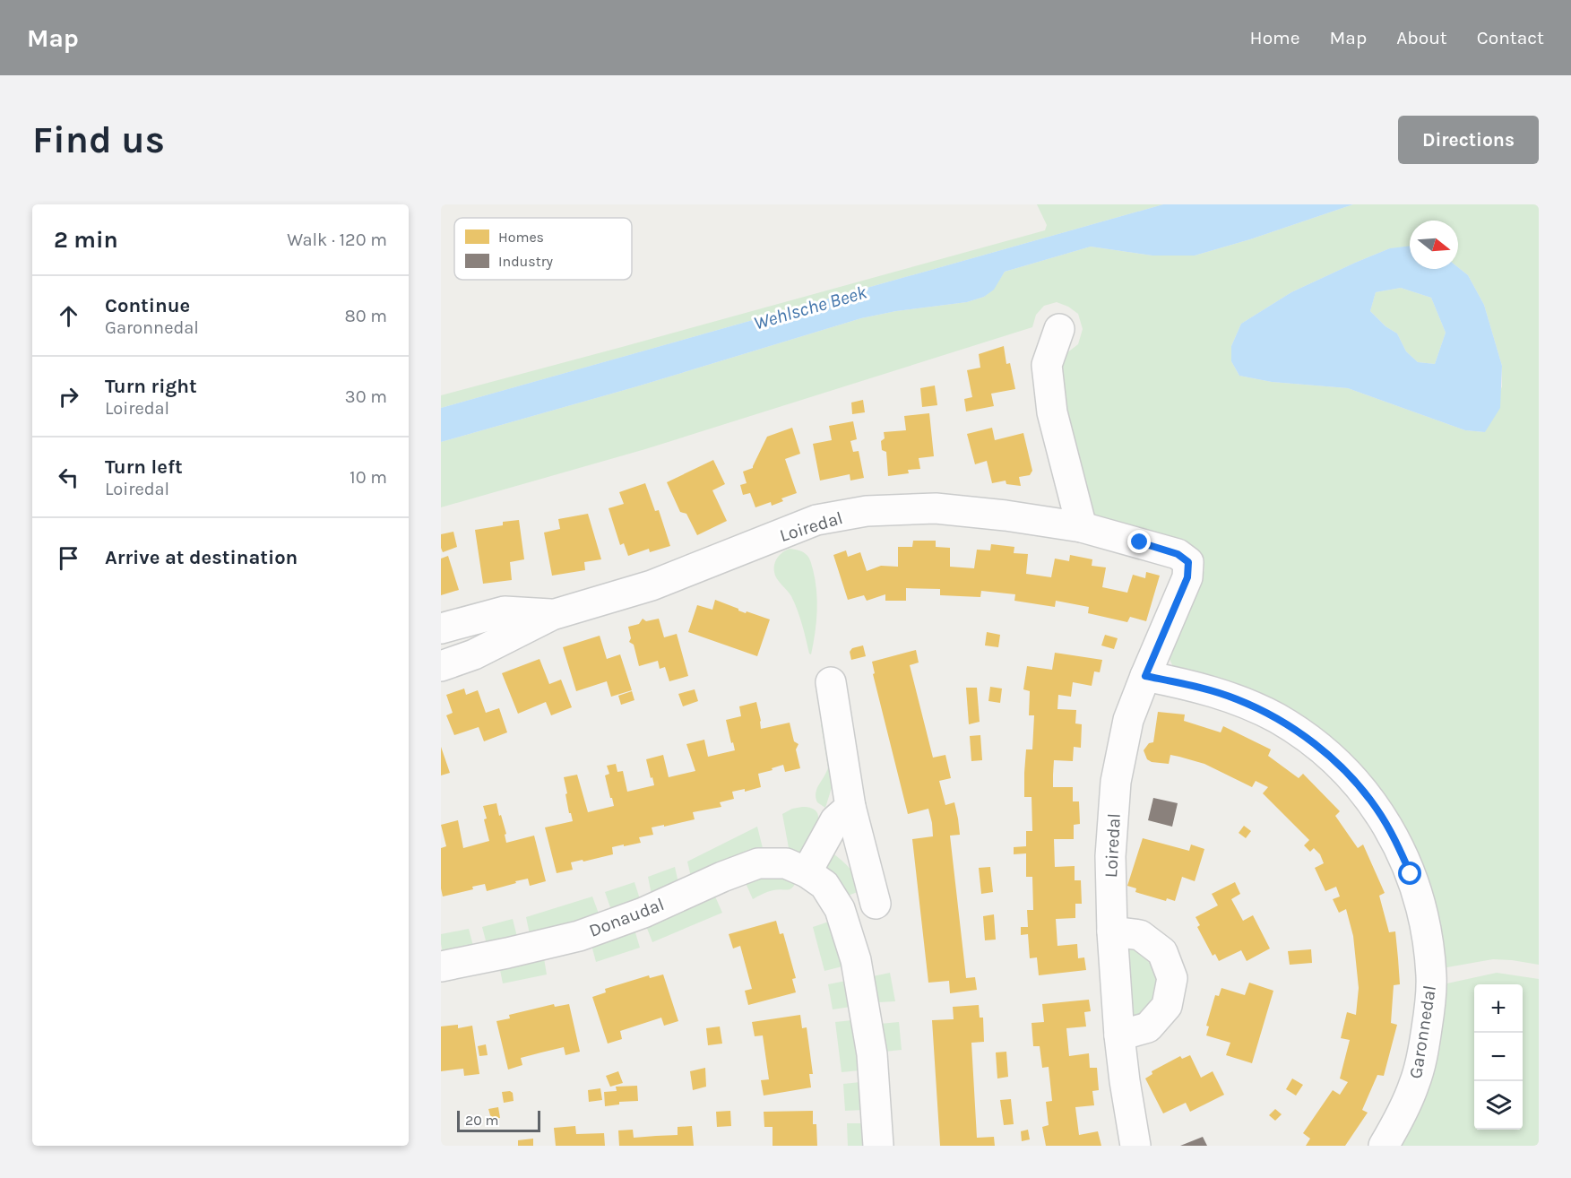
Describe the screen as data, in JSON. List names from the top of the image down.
{
  "streets": {
    "street": ["Loiredal", "Donaudal", "Garonnedal"]
  },
  "crossings": [
    ["Loiredal", "Garonnedal"]
  ],
  "water": ["Wehlsche Beek"],
  "legend": ["Homes", "Industry"],
  "scale_bar": "20 m",
  "north": "right",
  "page": {
    "header": "Map",
    "nav": [
      "Home",
      "Map",
      "About",
      "Contact"
    ],
    "buttons": "Directions",
    "title": "Find us",
    "heading": ["2 min", "Walk · 120 m"],
    "list": [
      ["Continue", "Garonnedal", "80 m"],
      ["Turn right", "Loiredal", "30 m"],
      ["Turn left", "Loiredal", "10 m"],
      "Arrive at destination"
    ],
    "map_buttons": ["+", "−"],
    "scale": "20 m"
  }
}
